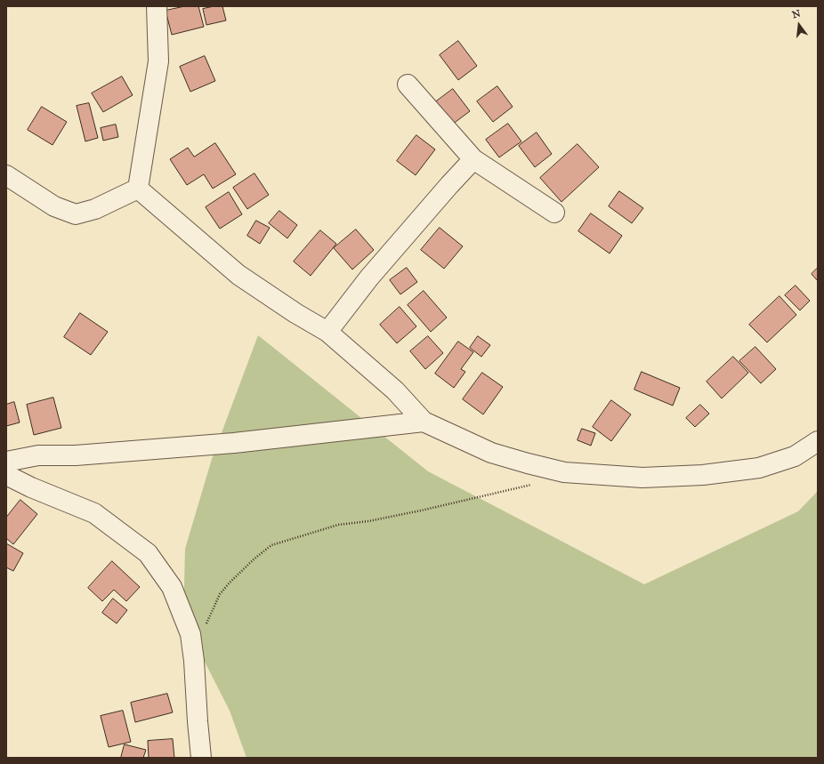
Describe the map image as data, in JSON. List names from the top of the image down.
{
  "north": "top"
}
